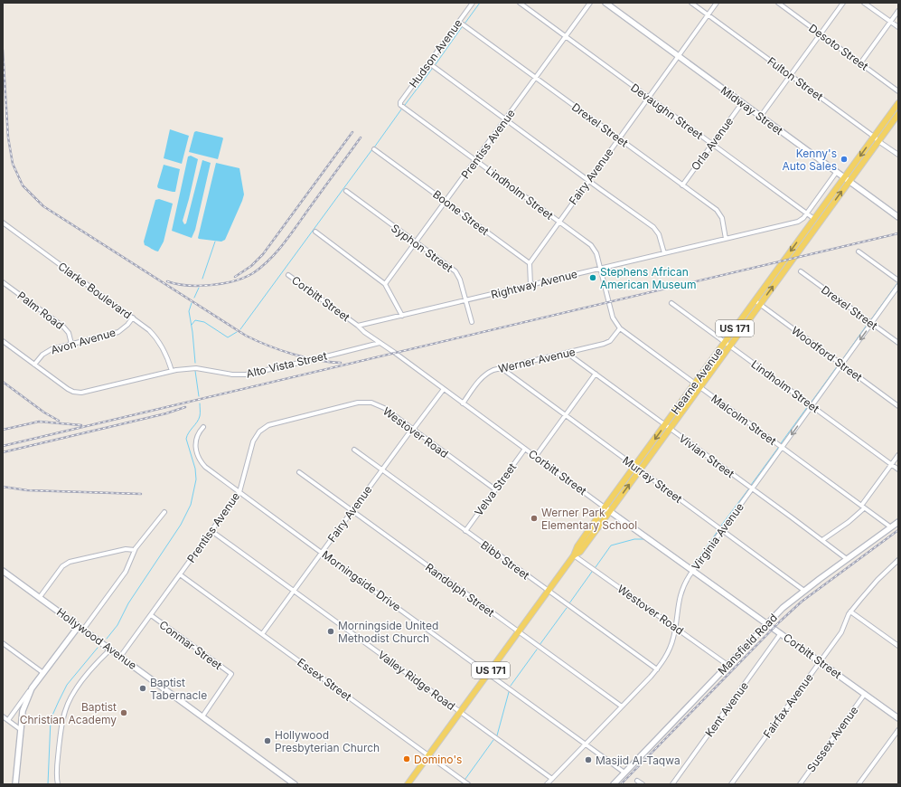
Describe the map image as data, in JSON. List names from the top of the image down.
{
  "streets": {
    "main road": ["US 171", "Hearne Avenue"],
    "street": [
      "Desoto Street",
      "Hudson Avenue",
      "Fulton Street",
      "Midway Street",
      "Devaughn Street",
      "Drexel Street",
      "Prentiss Avenue",
      "Orla Avenue",
      "Fairy Avenue",
      "Lindholm Street",
      "Boone Street",
      "Syphon Street",
      "Rightway Avenue",
      "Clarke Boulevard",
      "Corbitt Street",
      "Palm Road",
      "Avon Avenue",
      "Woodford Street",
      "Werner Avenue",
      "Alto Vista Street",
      "Malcolm Street",
      "Westover Road",
      "Vivian Street",
      "Murray Street",
      "Velva Street",
      "Virginia Avenue",
      "Bibb Street",
      "Morningside Drive",
      "Randolph Street",
      "Hollywood Avenue",
      "Mansfield Road",
      "Conmar Street",
      "Essex Street",
      "Valley Ridge Road",
      "Fairfax Avenue",
      "Kent Avenue",
      "Sussex Avenue"
    ]
  },
  "crossings": [
    ["Hudson Avenue", "Drexel Street"],
    ["Hudson Avenue", "Lindholm Street"],
    ["Fulton Street", "Fairy Avenue"],
    ["Fulton Street", "Hearne Avenue"],
    ["Midway Street", "Orla Avenue"],
    ["Midway Street", "Fairy Avenue"],
    ["Midway Street", "Rightway Avenue"],
    ["Midway Street", "Hearne Avenue"],
    ["Devaughn Street", "Prentiss Avenue"],
    ["Devaughn Street", "Orla Avenue"],
    ["Devaughn Street", "Fairy Avenue"],
    ["Devaughn Street", "Rightway Avenue"],
    ["Devaughn Street", "Hearne Avenue"],
    ["Drexel Street", "Prentiss Avenue"],
    ["Drexel Street", "Orla Avenue"],
    ["Drexel Street", "Fairy Avenue"],
    ["Drexel Street", "Rightway Avenue"],
    ["Drexel Street", "Virginia Avenue"],
    ["Prentiss Avenue", "Lindholm Street"],
    ["Prentiss Avenue", "Boone Street"],
    ["Prentiss Avenue", "Syphon Street"],
    ["Prentiss Avenue", "Westover Road"],
    ["Prentiss Avenue", "Morningside Drive"],
    ["Prentiss Avenue", "Hollywood Avenue"],
    ["Prentiss Avenue", "Conmar Street"],
    ["Prentiss Avenue", "Essex Street"],
    ["Prentiss Avenue", "Valley Ridge Road"],
    ["Fairy Avenue", "Lindholm Street"],
    ["Fairy Avenue", "Boone Street"],
    ["Fairy Avenue", "Corbitt Street"],
    ["Fairy Avenue", "Westover Road"],
    ["Fairy Avenue", "Bibb Street"],
    ["Fairy Avenue", "Morningside Drive"],
    ["Fairy Avenue", "Randolph Street"],
    ["Fairy Avenue", "Essex Street"],
    ["Fairy Avenue", "Valley Ridge Road"],
    ["Lindholm Street", "Rightway Avenue"],
    ["Lindholm Street", "Hearne Avenue"],
    ["Lindholm Street", "Malcolm Street"],
    ["Lindholm Street", "Virginia Avenue"],
    ["Syphon Street", "Rightway Avenue"],
    ["Rightway Avenue", "Corbitt Street"],
    ["Clarke Boulevard", "Avon Avenue"],
    ["Clarke Boulevard", "Alto Vista Street"],
    ["Corbitt Street", "Werner Avenue"],
    ["Corbitt Street", "Alto Vista Street"],
    ["Corbitt Street", "Hearne Avenue"],
    ["Corbitt Street", "Velva Street"],
    ["Corbitt Street", "Virginia Avenue"],
    ["Corbitt Street", "Mansfield Road"],
    ["Corbitt Street", "Fairfax Avenue"],
    ["Corbitt Street", "Kent Avenue"],
    ["Corbitt Street", "Sussex Avenue"],
    ["Palm Road", "Avon Avenue"],
    ["Avon Avenue", "Alto Vista Street"],
    ["Woodford Street", "Hearne Avenue"],
    ["Woodford Street", "Virginia Avenue"],
    ["Werner Avenue", "Malcolm Street"],
    ["Werner Avenue", "Vivian Street"],
    ["Werner Avenue", "Murray Street"],
    ["Hearne Avenue", "Malcolm Street"],
    ["Hearne Avenue", "Westover Road"],
    ["Hearne Avenue", "Vivian Street"],
    ["Hearne Avenue", "Murray Street"],
    ["Hearne Avenue", "Bibb Street"],
    ["Hearne Avenue", "Morningside Drive"],
    ["Hearne Avenue", "Randolph Street"],
    ["Hearne Avenue", "Essex Street"],
    ["Hearne Avenue", "Valley Ridge Road"],
    ["Malcolm Street", "Virginia Avenue"],
    ["Malcolm Street", "Mansfield Road"],
    ["Westover Road", "Velva Street"],
    ["Westover Road", "Virginia Avenue"],
    ["Westover Road", "Mansfield Road"],
    ["Vivian Street", "Virginia Avenue"],
    ["Vivian Street", "Mansfield Road"],
    ["Murray Street", "Virginia Avenue"],
    ["Murray Street", "Mansfield Road"],
    ["Velva Street", "Bibb Street"],
    ["Virginia Avenue", "Bibb Street"],
    ["Virginia Avenue", "Morningside Drive"],
    ["Virginia Avenue", "Randolph Street"],
    ["Virginia Avenue", "Valley Ridge Road"],
    ["Morningside Drive", "Mansfield Road"],
    ["Hollywood Avenue", "Conmar Street"]
  ],
  "places": [
    "Kenny's Auto Sales",
    "Stephens African American Museum",
    "Werner Park Elementary School",
    "Morningside United Methodist Church",
    "Baptist Tabernacle",
    "Baptist Christian Academy",
    "Hollywood Presbyterian Church",
    "Domino's",
    "Masjid Al-Taqwa"
  ]
}
